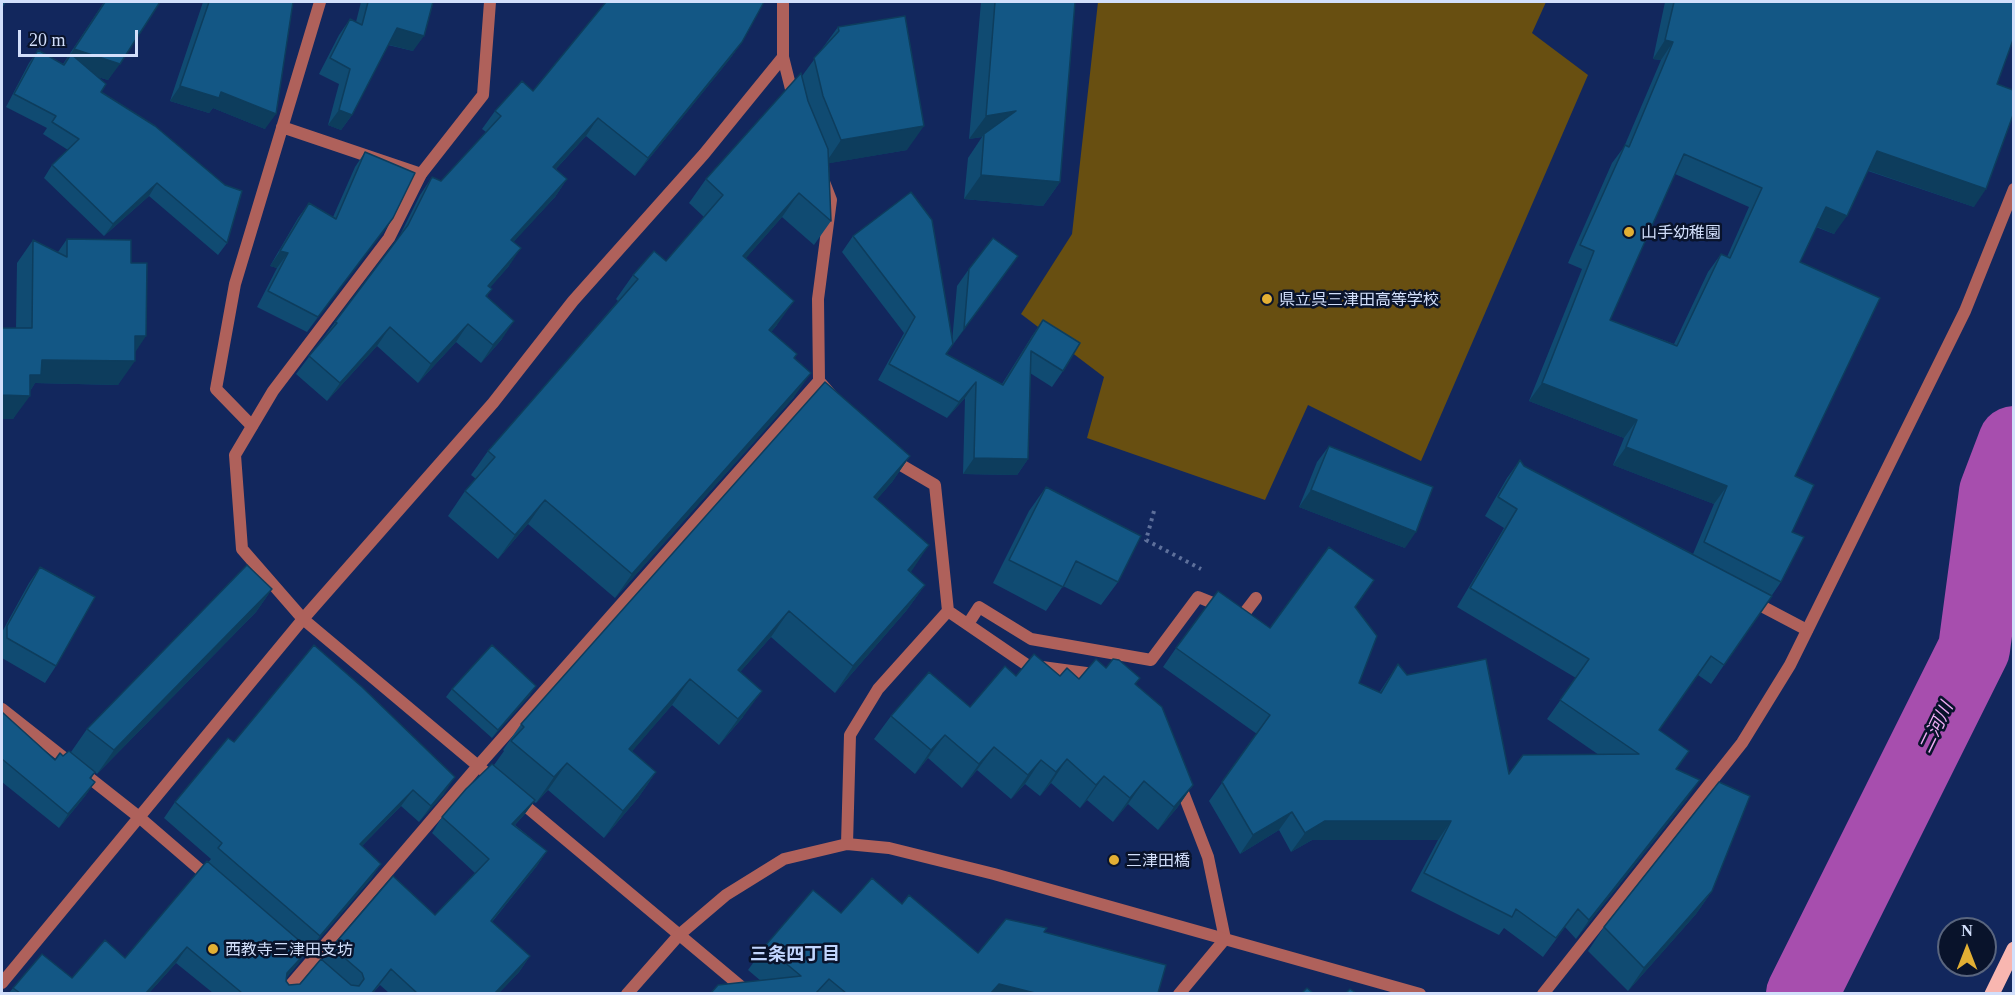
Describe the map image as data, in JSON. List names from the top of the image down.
{
  "districts": ["三条四丁目"],
  "water": ["二河川"],
  "places": [
    "山手幼稚園",
    "県立呉三津田高等学校",
    "三津田橋",
    "西教寺三津田支坊"
  ],
  "scale_bar": "20 m",
  "north": "top"
}
